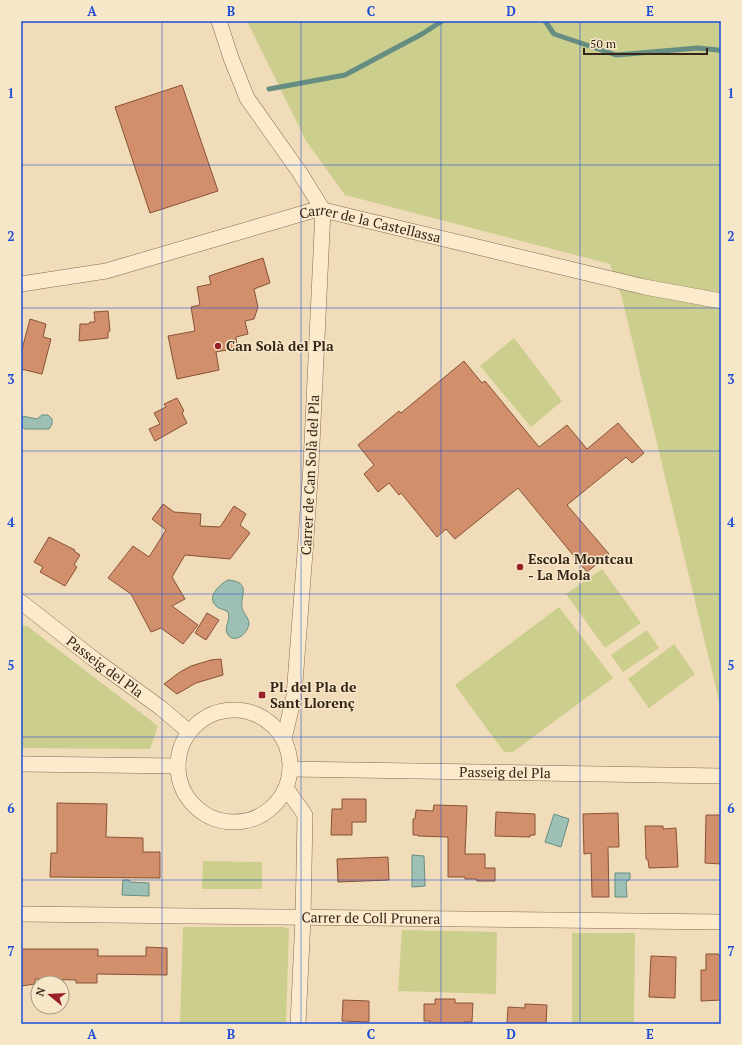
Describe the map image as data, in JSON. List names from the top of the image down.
{
  "streets": {
    "street": [
      "Carrer de la Castellassa",
      "Carrer de Can Solà del Pla",
      "Passeig del Pla",
      "Carrer de Coll Prunera"
    ]
  },
  "crossings": [
    ["Carrer de la Castellassa", "Carrer de Can Solà del Pla"],
    ["Carrer de Can Solà del Pla", "Passeig del Pla"]
  ],
  "places": {
    "other": ["Can Solà del Pla", "Escola Montcau - La Mola"],
    "transit": ["Pl. del Pla de Sant Llorenç"]
  },
  "scale_bar": "50 m",
  "north": "left",
  "grid": {
    "columns": [
      "A",
      "B",
      "C",
      "D",
      "E"
    ],
    "rows": [
      "1",
      "2",
      "3",
      "4",
      "5",
      "6",
      "7"
    ]
  }
}
